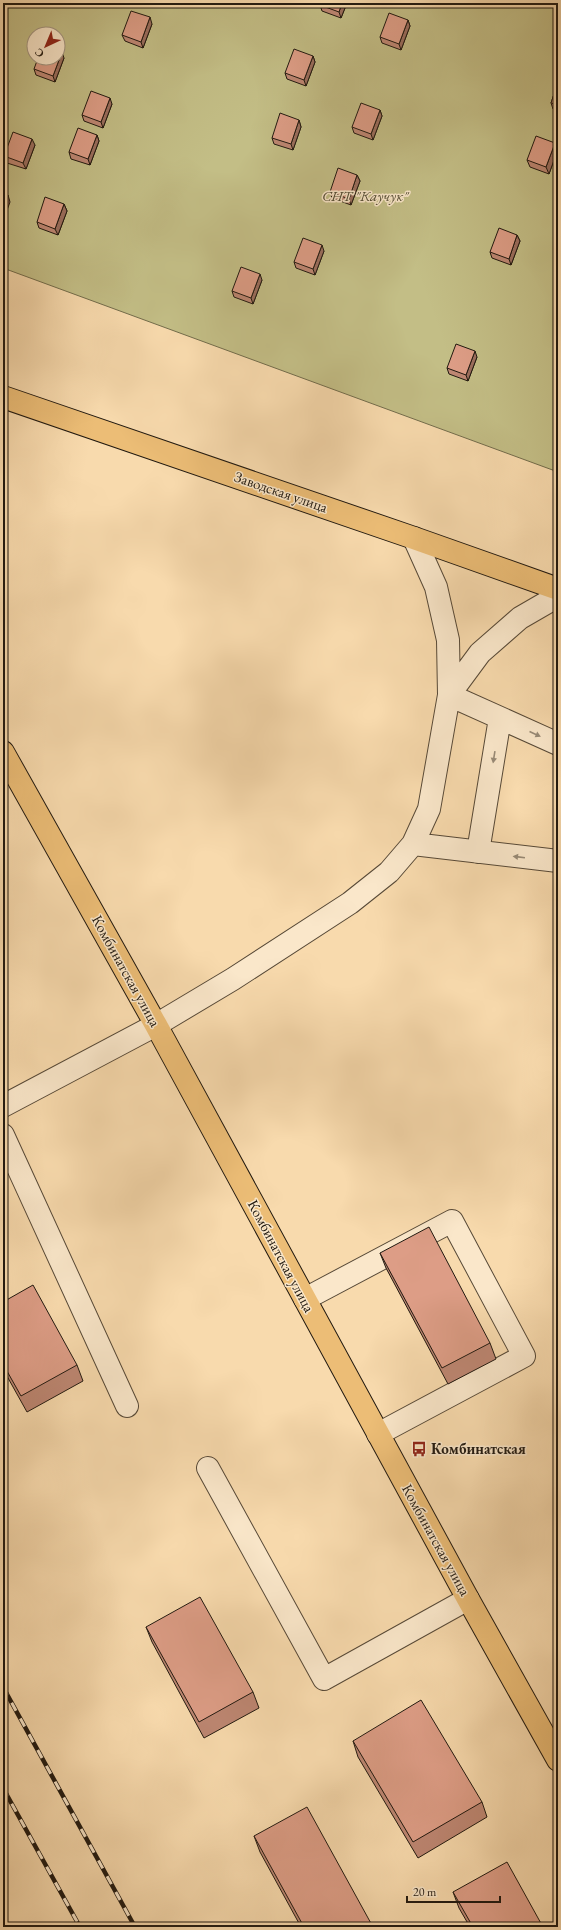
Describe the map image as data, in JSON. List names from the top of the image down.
{
  "streets": {
    "main road": ["Заводская улица", "Комбинатская улица"]
  },
  "parks": ["СНТ \"Каучук\""],
  "places": {
    "bus stop": ["Комбинатская"]
  },
  "scale_bar": "20 m",
  "north": "bottom left"
}
